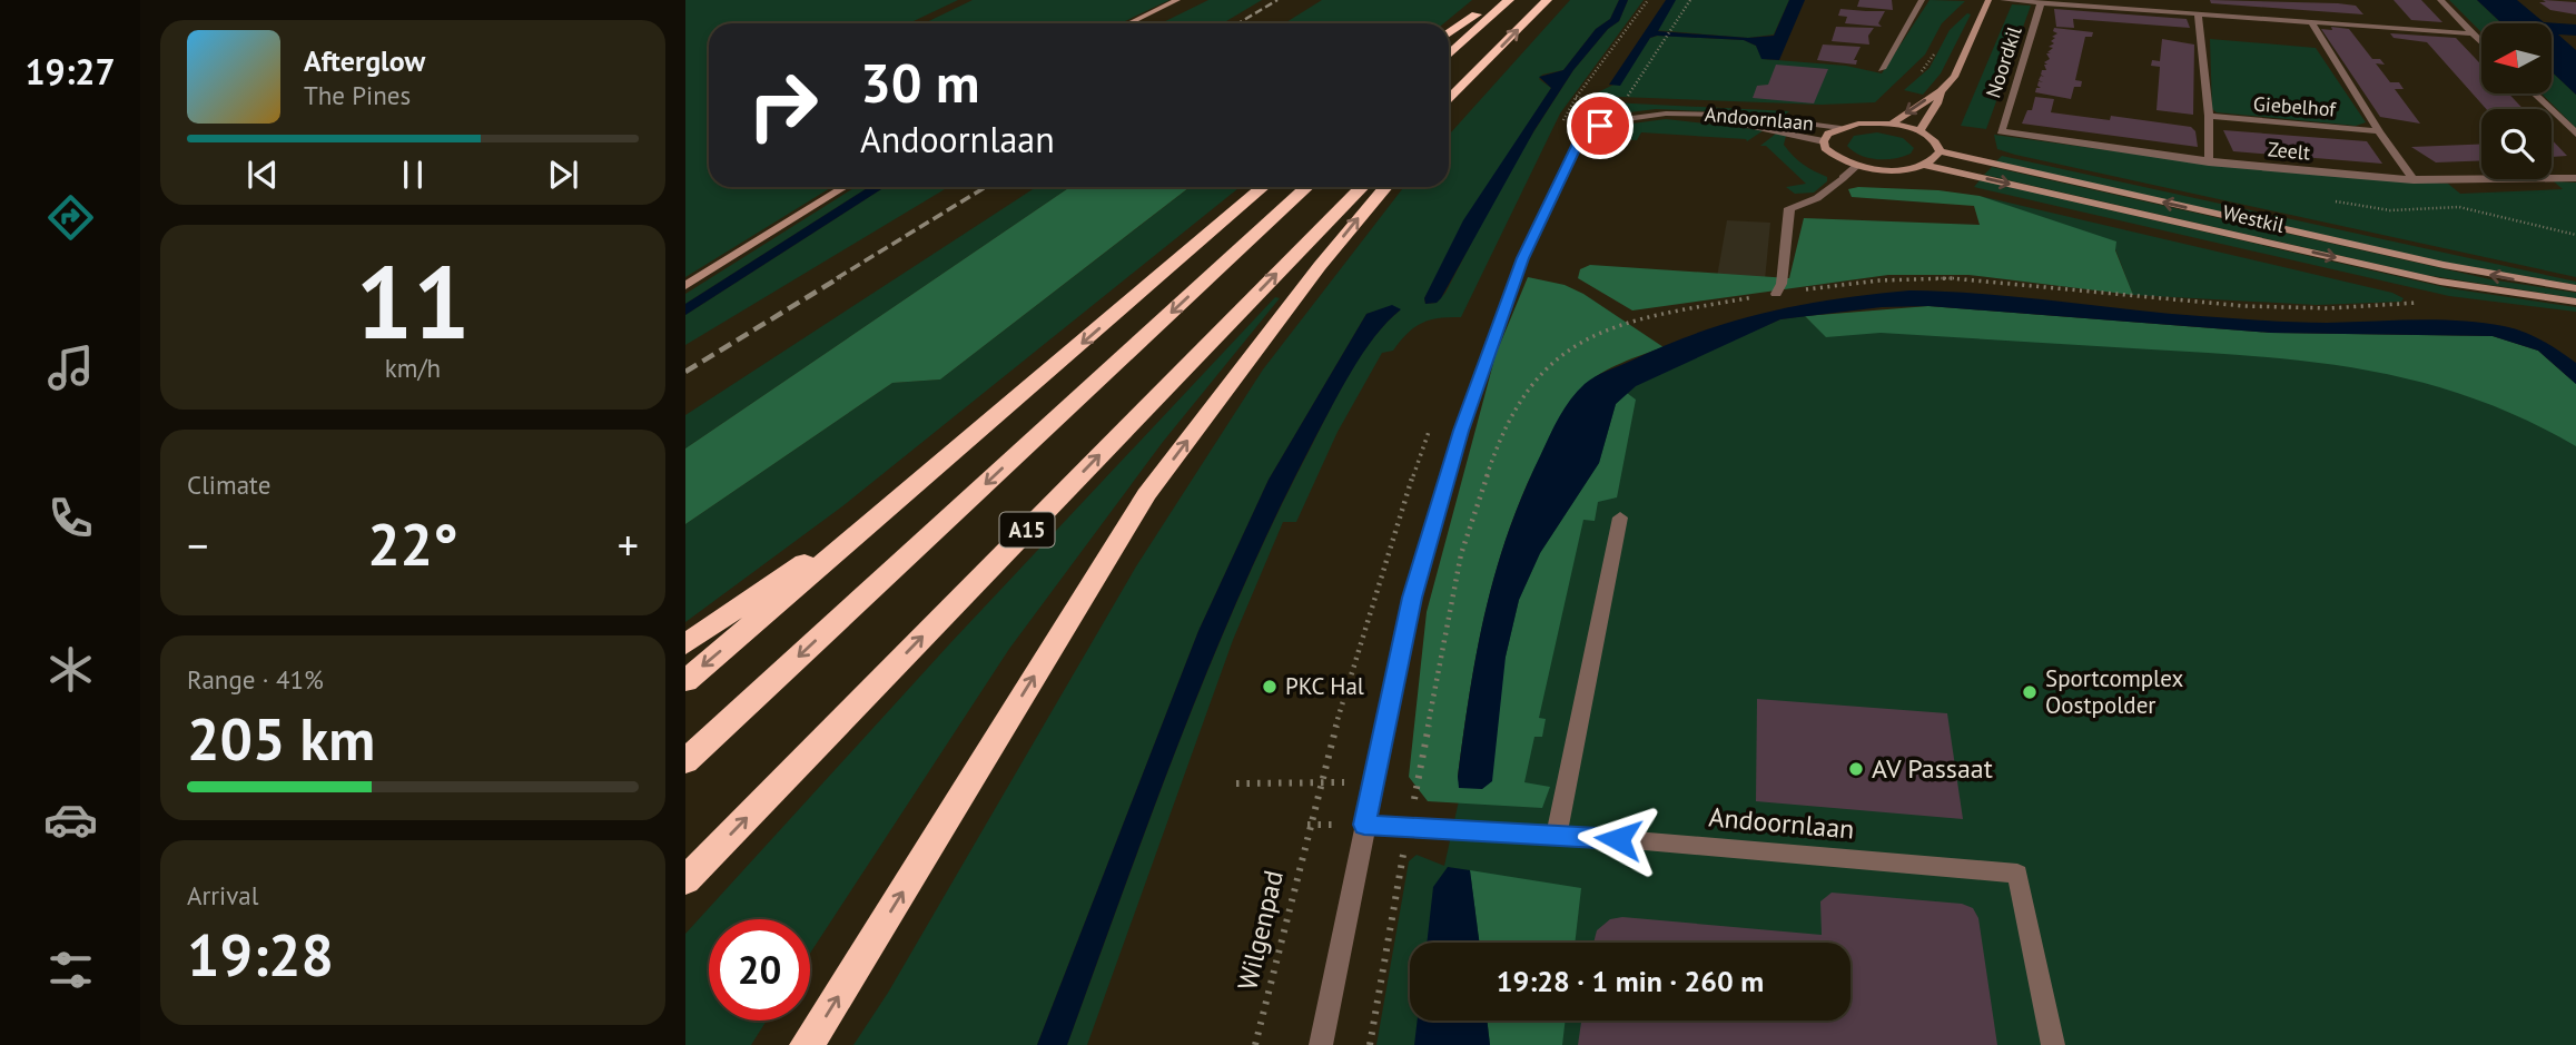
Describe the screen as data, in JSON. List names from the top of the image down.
{
  "streets": {
    "highway": ["A15"],
    "street": [
      "Noordkil",
      "Giebelhof",
      "Andoornlaan",
      "Zeelt",
      "Westkil"
    ],
    "path": ["Wilgenpad"]
  },
  "crossings": [
    ["Noordkil", "Zeelt"],
    ["Giebelhof", "Zeelt"]
  ],
  "places": ["PKC Hal", "Sportcomplex Oostpolder", "AV Passaat"],
  "north": "left",
  "page": {
    "tabs": "19:27",
    "turn": ["30 m", "Andoornlaan"],
    "song": ["Afterglow", "The Pines"],
    "tile": [
      ["11", "km/h"],
      "Climate",
      ["Range · 41%", "205 km"],
      ["Arrival", "19:28"]
    ],
    "heat": ["−", "22°", "+"],
    "limit": "20",
    "trip": "19:28 · 1 min · 260 m"
  }
}
